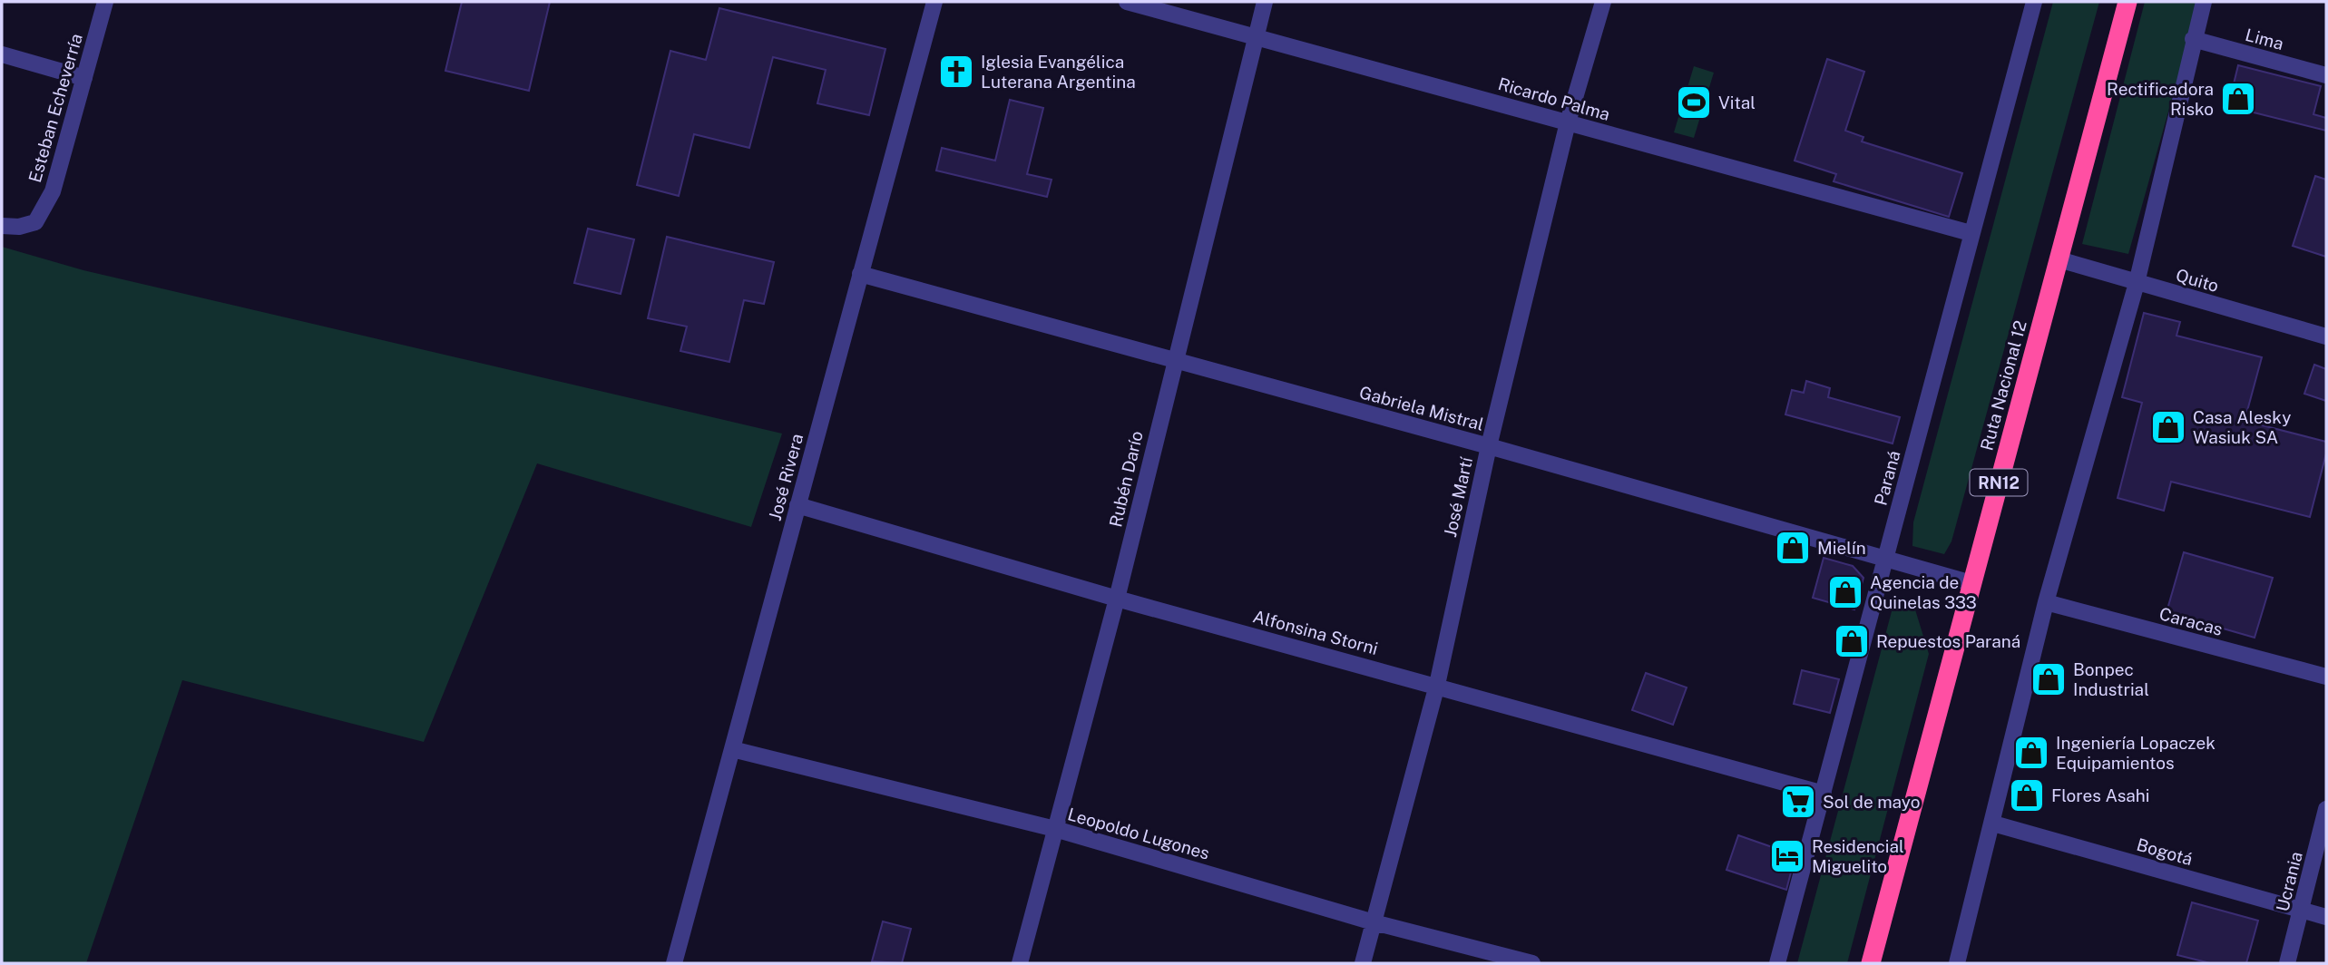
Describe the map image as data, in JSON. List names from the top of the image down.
{
  "streets": {
    "highway": ["Ruta Nacional 12", "RN12"],
    "street": [
      "Lima",
      "Ricardo Palma",
      "Esteban Echeverría",
      "Quito",
      "Gabriela Mistral",
      "José Rivera",
      "Paraná",
      "Rubén Darío",
      "José Martí",
      "Caracas",
      "Alfonsina Storni",
      "Leopoldo Lugones",
      "Bogotá",
      "Ucrania"
    ]
  },
  "crossings": [
    ["Ricardo Palma", "Paraná"],
    ["Ricardo Palma", "Rubén Darío"],
    ["Ricardo Palma", "José Martí"],
    ["Quito", "Ruta Nacional 12"],
    ["Ruta Nacional 12", "Gabriela Mistral"],
    ["Gabriela Mistral", "José Rivera"],
    ["Gabriela Mistral", "Paraná"],
    ["Gabriela Mistral", "Rubén Darío"],
    ["Gabriela Mistral", "José Martí"],
    ["José Rivera", "Alfonsina Storni"],
    ["José Rivera", "Leopoldo Lugones"],
    ["Paraná", "Alfonsina Storni"],
    ["Rubén Darío", "Alfonsina Storni"],
    ["Rubén Darío", "Leopoldo Lugones"],
    ["José Martí", "Alfonsina Storni"],
    ["José Martí", "Leopoldo Lugones"],
    ["Bogotá", "Ucrania"]
  ],
  "places": {
    "church": ["Iglesia Evangélica Luterana Argentina"],
    "shop": [
      "Rectificadora Risko",
      "Casa Alesky Wasiuk SA",
      "Mielín",
      "Agencia de Quinelas 333",
      "Repuestos Paraná",
      "Bonpec Industrial",
      "Ingeniería Lopaczek Equipamientos",
      "Flores Asahi"
    ],
    "sports": ["Vital"],
    "supermarket": ["Sol de mayo"],
    "hotel": ["Residencial Miguelito"]
  }
}
